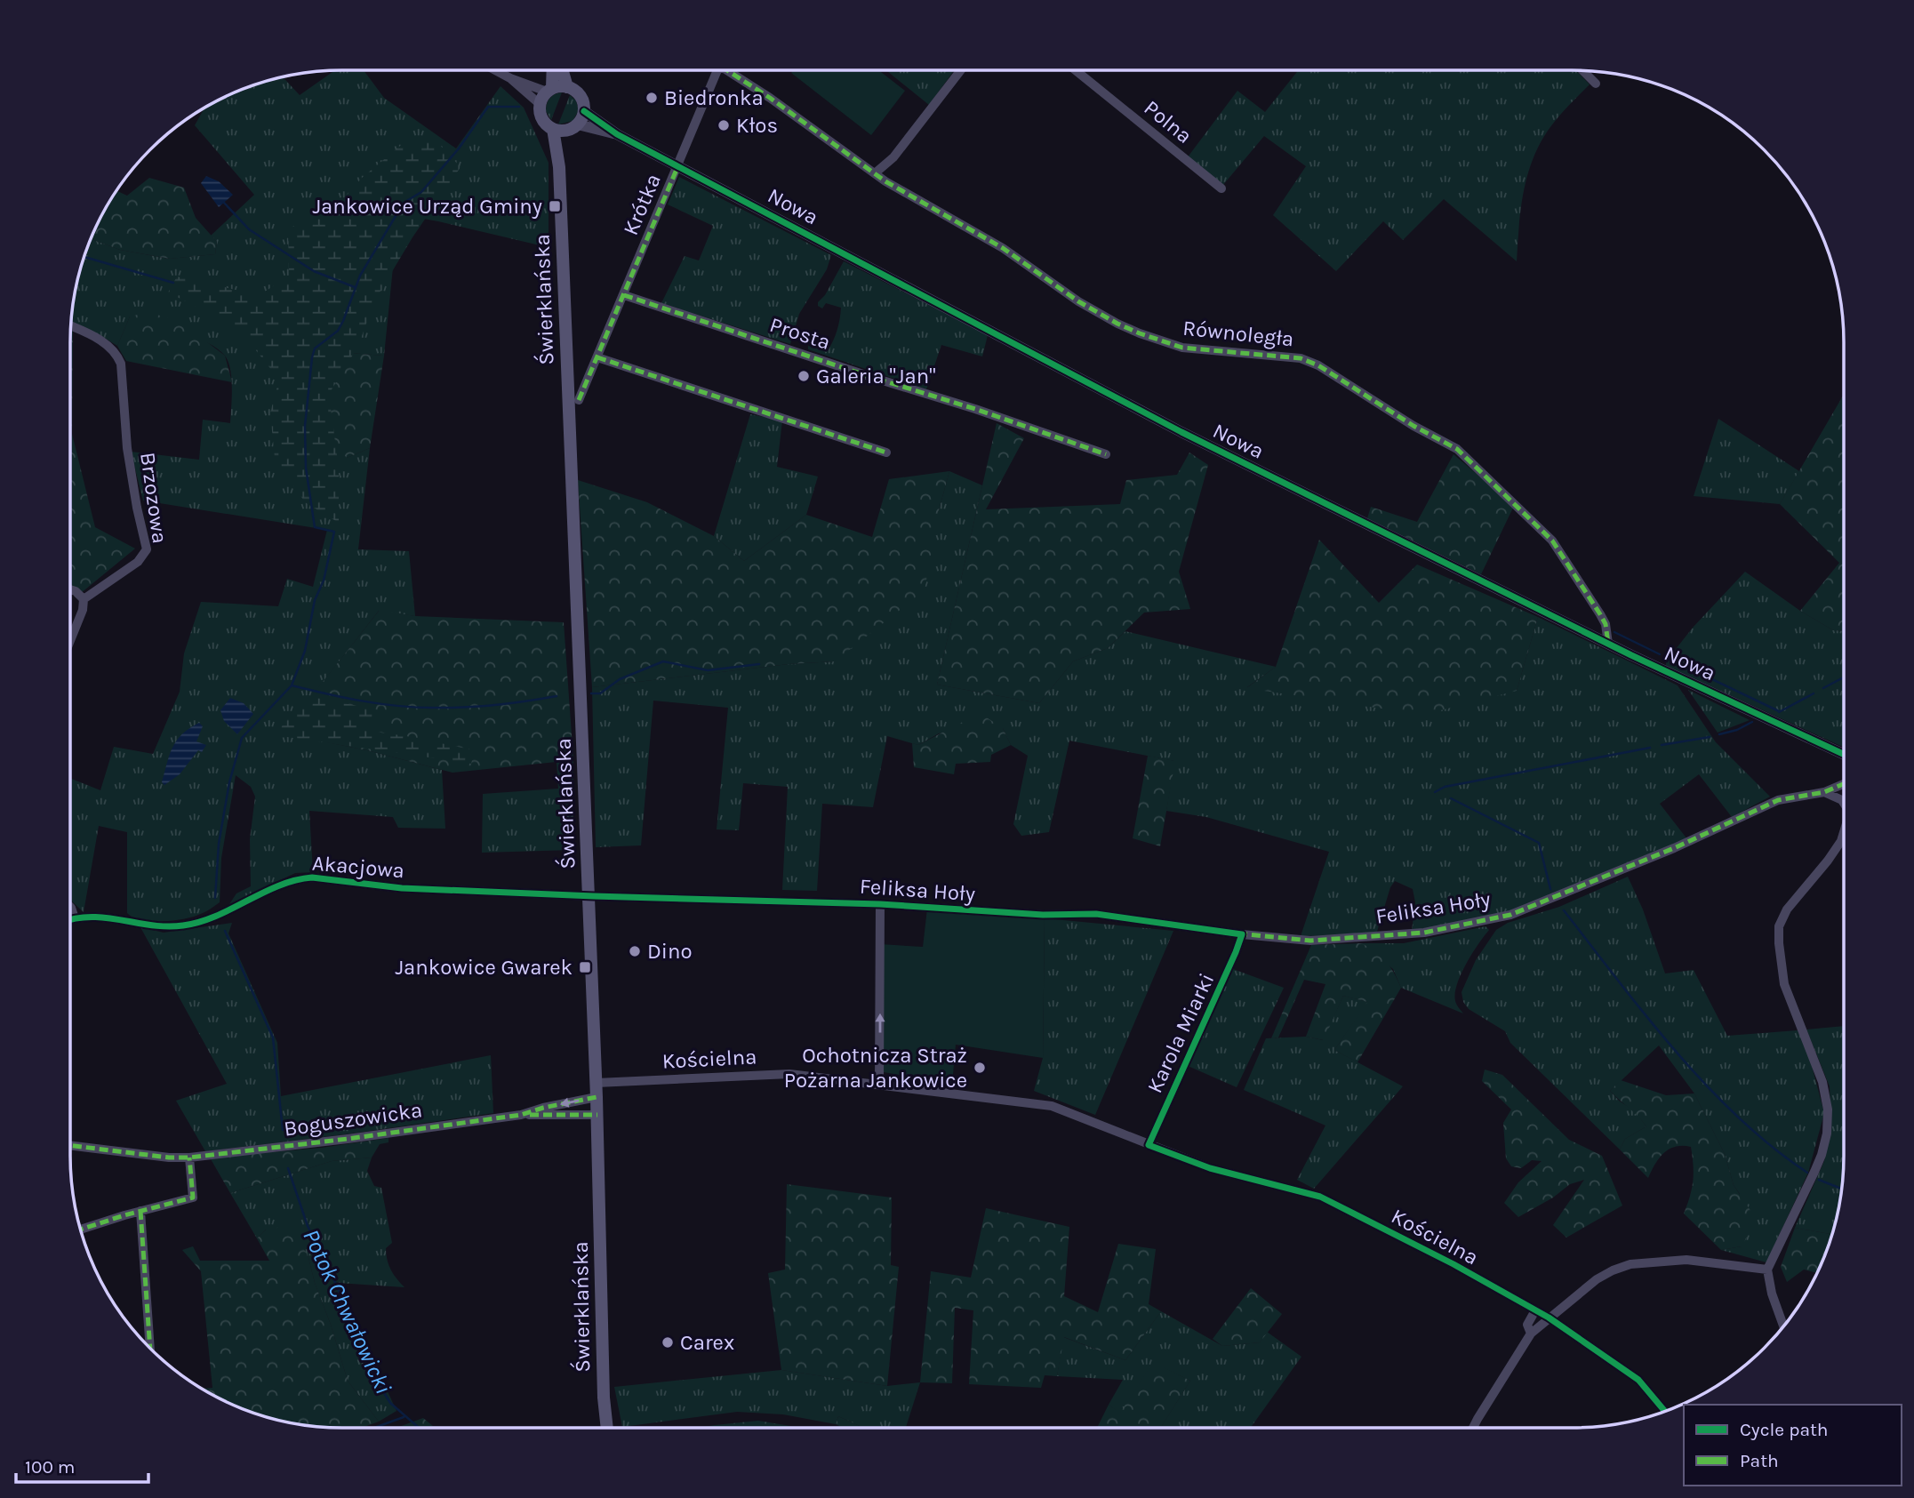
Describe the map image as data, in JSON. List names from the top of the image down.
{
  "streets": {
    "main road": ["Świerklańska"],
    "street": [
      "Polna",
      "Krótka",
      "Nowa",
      "Prosta",
      "Równoległa",
      "Brzozowa",
      "Akacjowa",
      "Feliksa Hoły",
      "Karola Miarki",
      "Kościelna",
      "Boguszowicka"
    ]
  },
  "crossings": [
    ["Krótka", "Nowa"],
    ["Krótka", "Prosta"],
    ["Nowa", "Świerklańska"],
    ["Nowa", "Równoległa"],
    ["Świerklańska", "Akacjowa"],
    ["Świerklańska", "Feliksa Hoły"],
    ["Świerklańska", "Kościelna"],
    ["Świerklańska", "Boguszowicka"],
    ["Akacjowa", "Feliksa Hoły"],
    ["Feliksa Hoły", "Karola Miarki"],
    ["Karola Miarki", "Kościelna"]
  ],
  "water": ["Potok Chwałowicki"],
  "places": {
    "other": [
      "Biedronka",
      "Kłos",
      "Galeria \"Jan\"",
      "Dino",
      "Ochotnicza Straż Pożarna Jankowice",
      "Carex"
    ],
    "transit": ["Jankowice Urząd Gminy", "Jankowice Gwarek"]
  },
  "legend": ["Cycle path", "Path"],
  "scale_bar": "100 m"
}
